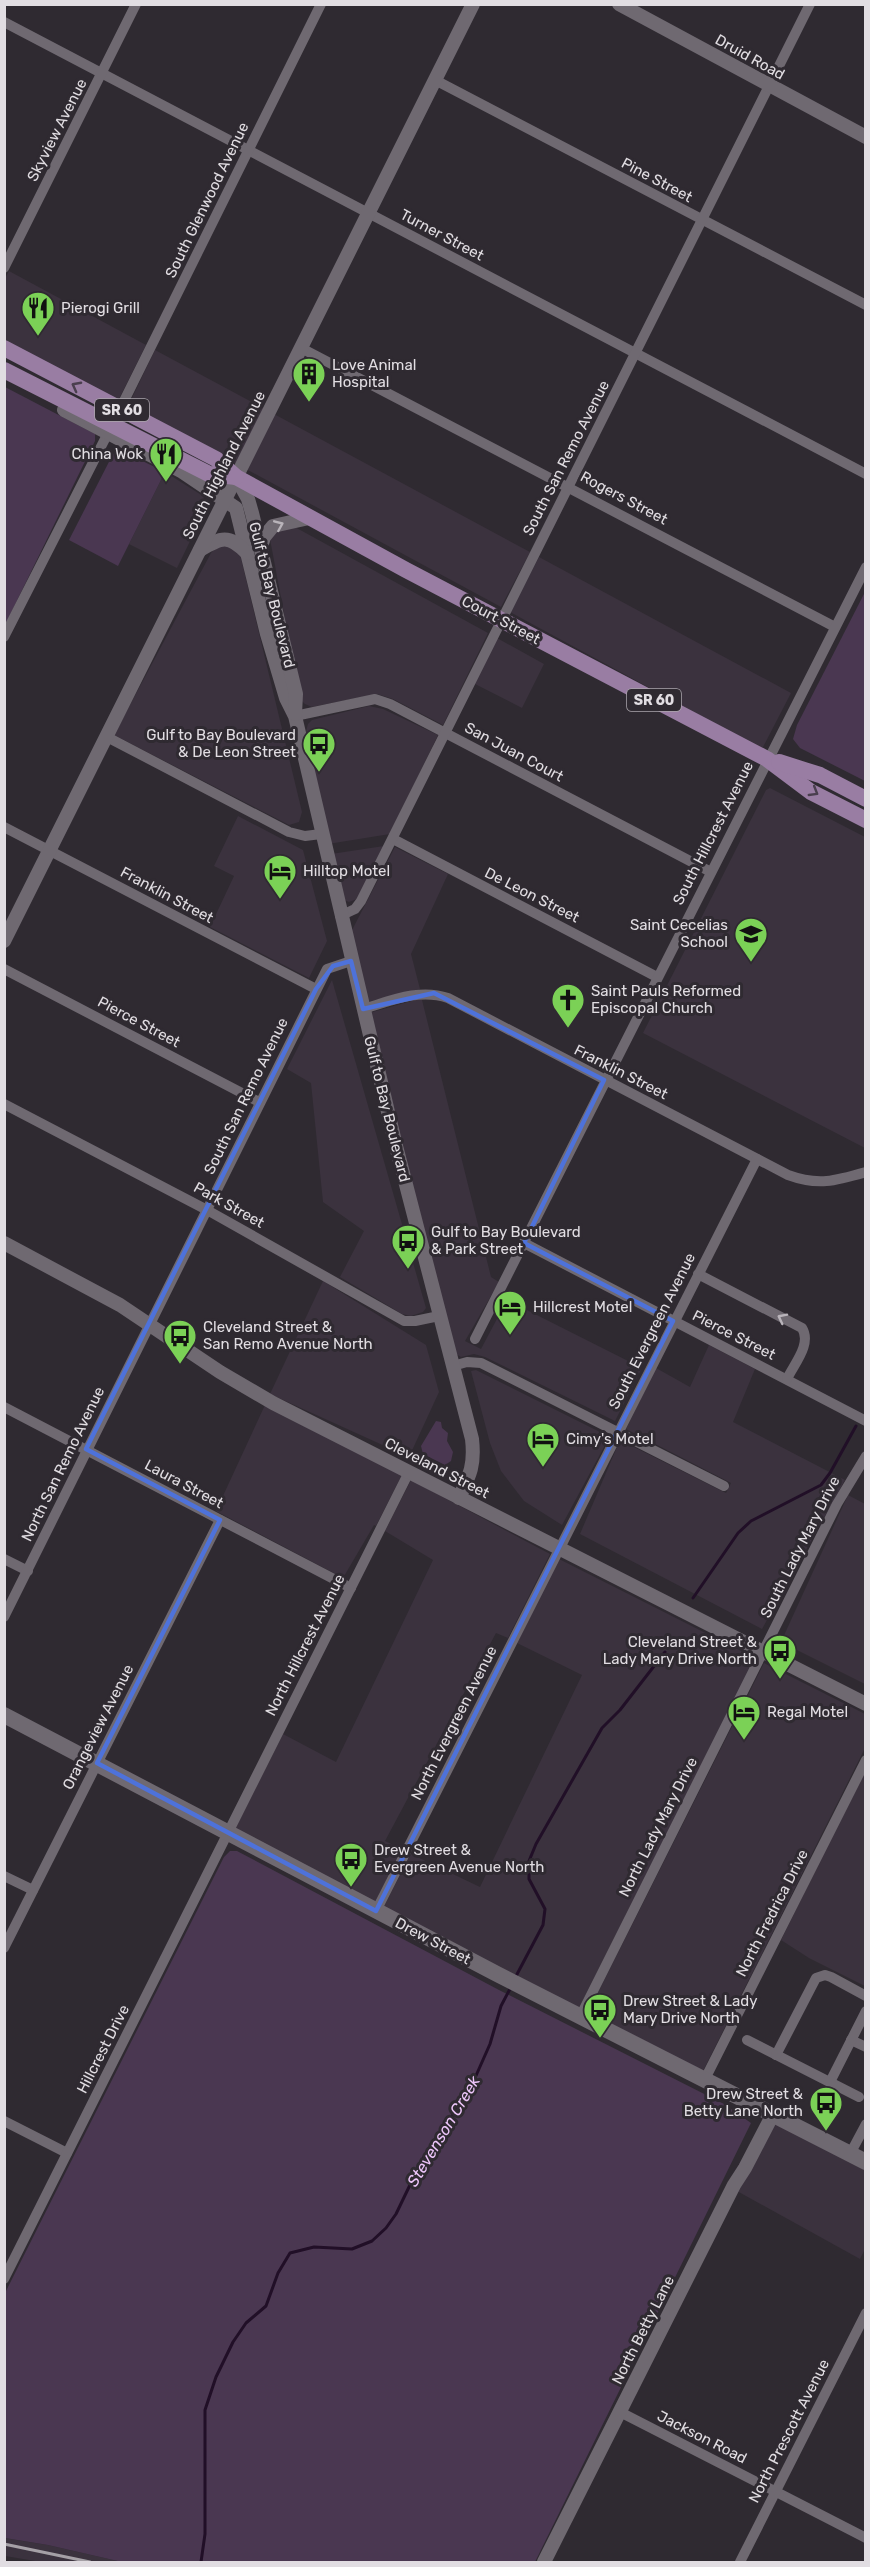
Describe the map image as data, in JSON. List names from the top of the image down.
{
  "streets": {
    "main road": [
      "SR 60",
      "Gulf to Bay Boulevard",
      "Court Street",
      "Drew Street"
    ],
    "street": [
      "Druid Road",
      "Skyview Avenue",
      "Pine Street",
      "South Glenwood Avenue",
      "Turner Street",
      "South San Remo Avenue",
      "South Highland Avenue",
      "Rogers Street",
      "San Juan Court",
      "South Hillcrest Avenue",
      "Franklin Street",
      "De Leon Street",
      "Pierce Street",
      "Park Street",
      "South Evergreen Avenue",
      "North San Remo Avenue",
      "Cleveland Street",
      "Laura Street",
      "South Lady Mary Drive",
      "North Hillcrest Avenue",
      "North Evergreen Avenue",
      "Orangeview Avenue",
      "North Lady Mary Drive",
      "North Fredrica Drive",
      "Hillcrest Drive",
      "North Betty Lane",
      "North Prescott Avenue",
      "Jackson Road"
    ]
  },
  "crossings": [
    ["Druid Road", "South San Remo Avenue"],
    ["Skyview Avenue", "Turner Street"],
    ["Pine Street", "South San Remo Avenue"],
    ["Pine Street", "South Highland Avenue"],
    ["South Glenwood Avenue", "Turner Street"],
    ["South Glenwood Avenue", "Gulf to Bay Boulevard"],
    ["Turner Street", "South San Remo Avenue"],
    ["Turner Street", "South Highland Avenue"],
    ["SR 60", "South Highland Avenue"],
    ["SR 60", "Gulf to Bay Boulevard"],
    ["SR 60", "Court Street"],
    ["South San Remo Avenue", "Rogers Street"],
    ["South San Remo Avenue", "Gulf to Bay Boulevard"],
    ["South San Remo Avenue", "Court Street"],
    ["South San Remo Avenue", "San Juan Court"],
    ["South San Remo Avenue", "Franklin Street"],
    ["South San Remo Avenue", "De Leon Street"],
    ["South San Remo Avenue", "Pierce Street"],
    ["South San Remo Avenue", "Park Street"],
    ["South San Remo Avenue", "North San Remo Avenue"],
    ["South San Remo Avenue", "Cleveland Street"],
    ["South Highland Avenue", "Rogers Street"],
    ["South Highland Avenue", "Gulf to Bay Boulevard"],
    ["South Highland Avenue", "Court Street"],
    ["South Highland Avenue", "Franklin Street"],
    ["Rogers Street", "South Hillcrest Avenue"],
    ["Gulf to Bay Boulevard", "Court Street"],
    ["Gulf to Bay Boulevard", "San Juan Court"],
    ["Gulf to Bay Boulevard", "Franklin Street"],
    ["Gulf to Bay Boulevard", "Park Street"],
    ["Gulf to Bay Boulevard", "Cleveland Street"],
    ["Court Street", "South Hillcrest Avenue"],
    ["San Juan Court", "South Hillcrest Avenue"],
    ["South Hillcrest Avenue", "Franklin Street"],
    ["South Hillcrest Avenue", "De Leon Street"],
    ["South Hillcrest Avenue", "Pierce Street"],
    ["Franklin Street", "South Evergreen Avenue"],
    ["Pierce Street", "South Evergreen Avenue"],
    ["South Evergreen Avenue", "Cleveland Street"],
    ["South Evergreen Avenue", "North Evergreen Avenue"],
    ["North San Remo Avenue", "Cleveland Street"],
    ["North San Remo Avenue", "Laura Street"],
    ["Cleveland Street", "South Lady Mary Drive"],
    ["Cleveland Street", "North Hillcrest Avenue"],
    ["Cleveland Street", "North Evergreen Avenue"],
    ["Cleveland Street", "North Lady Mary Drive"],
    ["Laura Street", "North Hillcrest Avenue"],
    ["Laura Street", "Orangeview Avenue"],
    ["South Lady Mary Drive", "North Lady Mary Drive"],
    ["North Hillcrest Avenue", "Drew Street"],
    ["North Hillcrest Avenue", "Hillcrest Drive"],
    ["North Evergreen Avenue", "Drew Street"],
    ["Orangeview Avenue", "Drew Street"],
    ["North Lady Mary Drive", "Drew Street"],
    ["North Fredrica Drive", "Drew Street"],
    ["Drew Street", "Hillcrest Drive"],
    ["Drew Street", "North Betty Lane"],
    ["North Betty Lane", "Jackson Road"],
    ["North Prescott Avenue", "Jackson Road"]
  ],
  "water": ["Stevenson Creek"],
  "places": {
    "restaurant": ["Pierogi Grill", "China Wok"],
    "building": ["Love Animal Hospital"],
    "bus stop": [
      "Gulf to Bay Boulevard & De Leon Street",
      "Gulf to Bay Boulevard & Park Street",
      "Cleveland Street & San Remo Avenue North",
      "Cleveland Street & Lady Mary Drive North",
      "Drew Street & Evergreen Avenue North",
      "Drew Street & Lady Mary Drive North",
      "Drew Street & Betty Lane North"
    ],
    "hotel": [
      "Hilltop Motel",
      "Hillcrest Motel",
      "Cimy's Motel",
      "Regal Motel"
    ],
    "school or university": ["Saint Cecelias School"],
    "church": ["Saint Pauls Reformed Episcopal Church"]
  }
}
